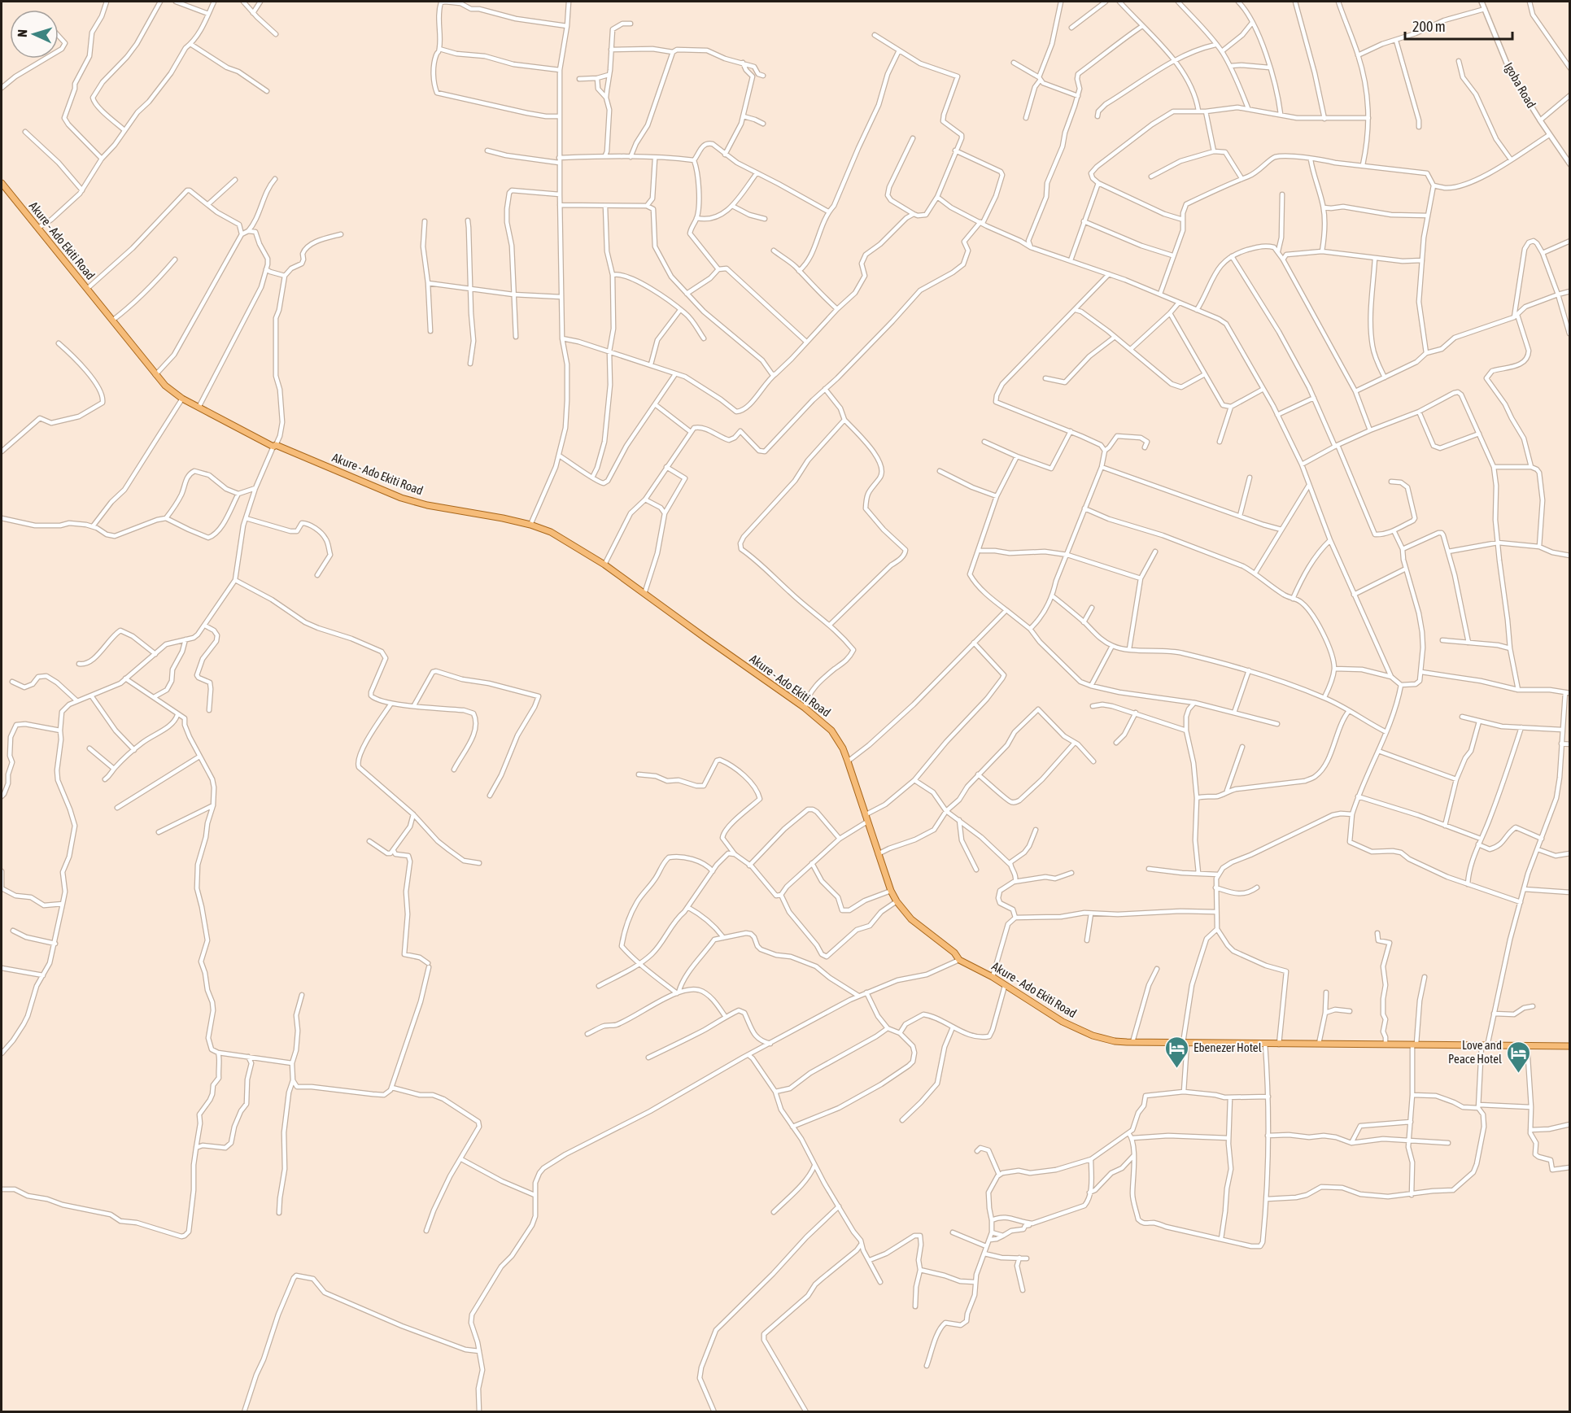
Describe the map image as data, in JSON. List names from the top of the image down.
{
  "streets": {
    "main road": ["Akure - Ado Ekiti Road"],
    "street": ["Igoba Road"]
  },
  "places": {
    "hotel": ["Ebenezer Hotel", "Love and Peace Hotel"]
  },
  "scale_bar": "200 m",
  "north": "left"
}
